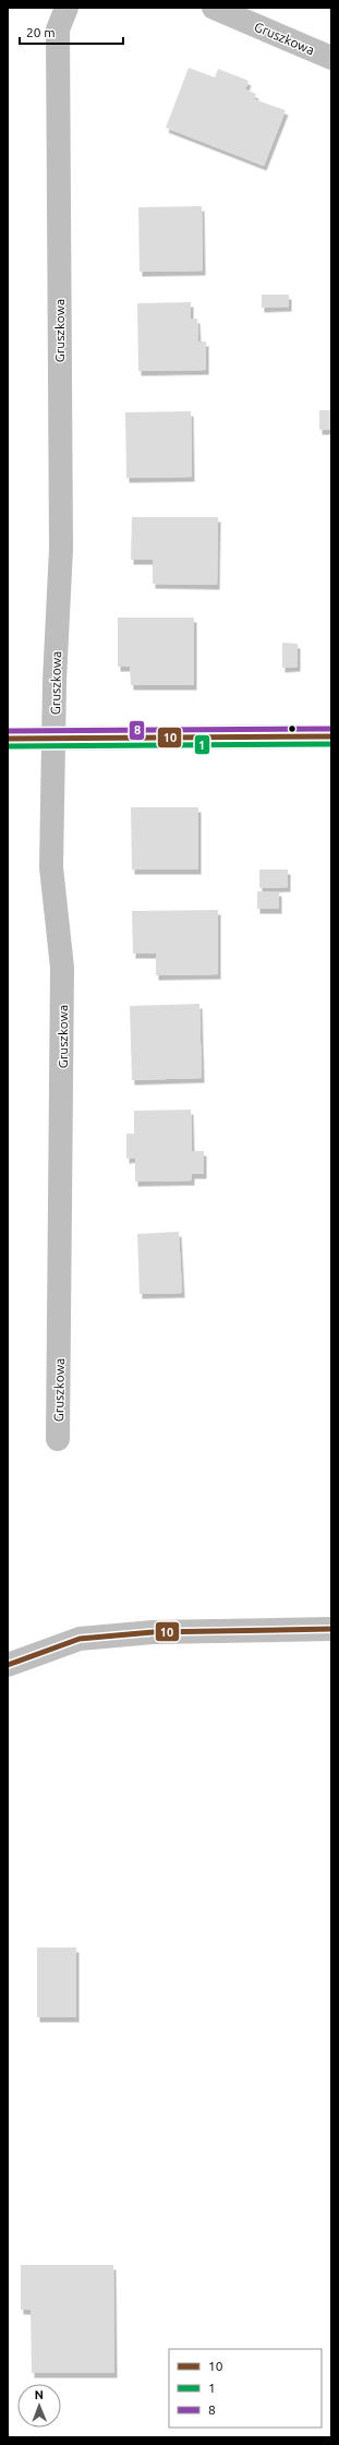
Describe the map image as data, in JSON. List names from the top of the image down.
{
  "streets": {
    "street": ["Gruszkowa"]
  },
  "lines": ["transit line 8", "transit line 10", "transit line 1"],
  "legend": ["10", "1", "8"],
  "scale_bar": "20 m",
  "north": "top"
}
